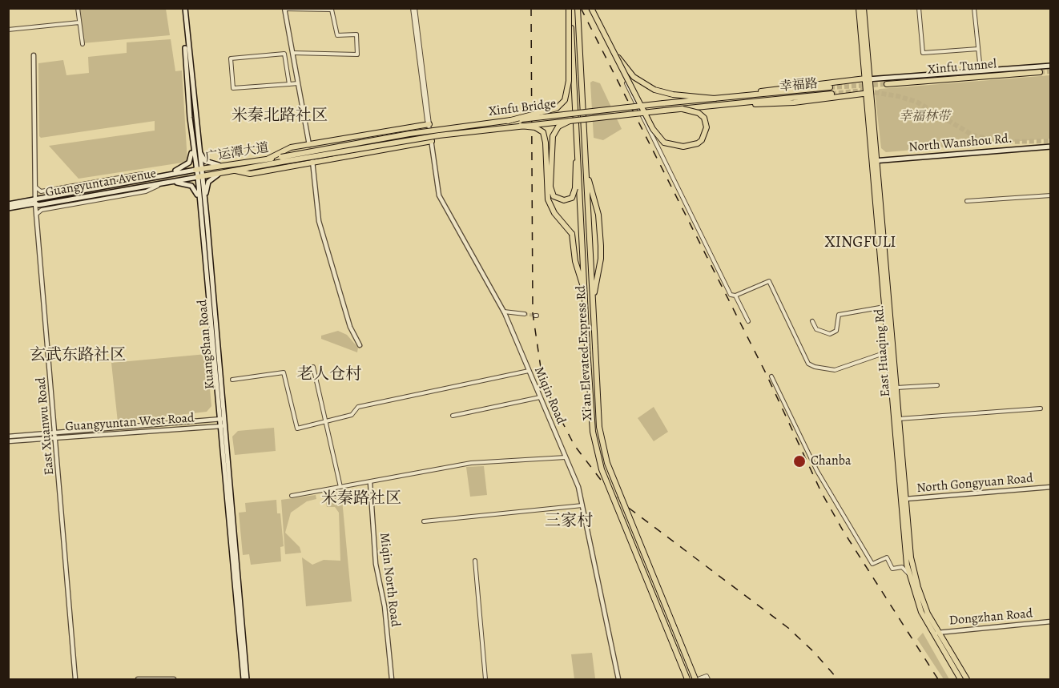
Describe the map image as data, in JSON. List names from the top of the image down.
{
  "streets": {
    "main road": [
      "Xinfu Tunnel",
      "幸福路",
      "Xinfu Bridge",
      "North Wanshou Rd.",
      "广运潭大道",
      "Guangyuntan Avenue",
      "KuangShan Road",
      "East Huaqing Rd.",
      "Xi'an Elevated Express Rd"
    ],
    "street": [
      "Miqin Road",
      "Guangyuntan West Road",
      "East Xuanwu Road",
      "North Gongyuan Road",
      "Miqin North Road",
      "Dongzhan Road"
    ]
  },
  "crossings": [
    ["幸福路", "Xinfu Bridge"],
    ["Xinfu Bridge", "广运潭大道"],
    ["North Wanshou Rd.", "East Huaqing Rd."],
    ["广运潭大道", "Guangyuntan Avenue"],
    ["广运潭大道", "KuangShan Road"],
    ["Guangyuntan Avenue", "KuangShan Road"],
    ["Guangyuntan Avenue", "East Xuanwu Road"],
    ["KuangShan Road", "Guangyuntan West Road"],
    ["East Huaqing Rd.", "North Gongyuan Road"],
    ["East Huaqing Rd.", "Dongzhan Road"],
    ["Guangyuntan West Road", "East Xuanwu Road"]
  ],
  "districts": [
    "米秦北路社区",
    "XINGFULI",
    "玄武东路社区",
    "老人仓村",
    "米秦路社区",
    "三家村"
  ],
  "parks": ["幸福林带"],
  "places": ["Chanba"]
}
